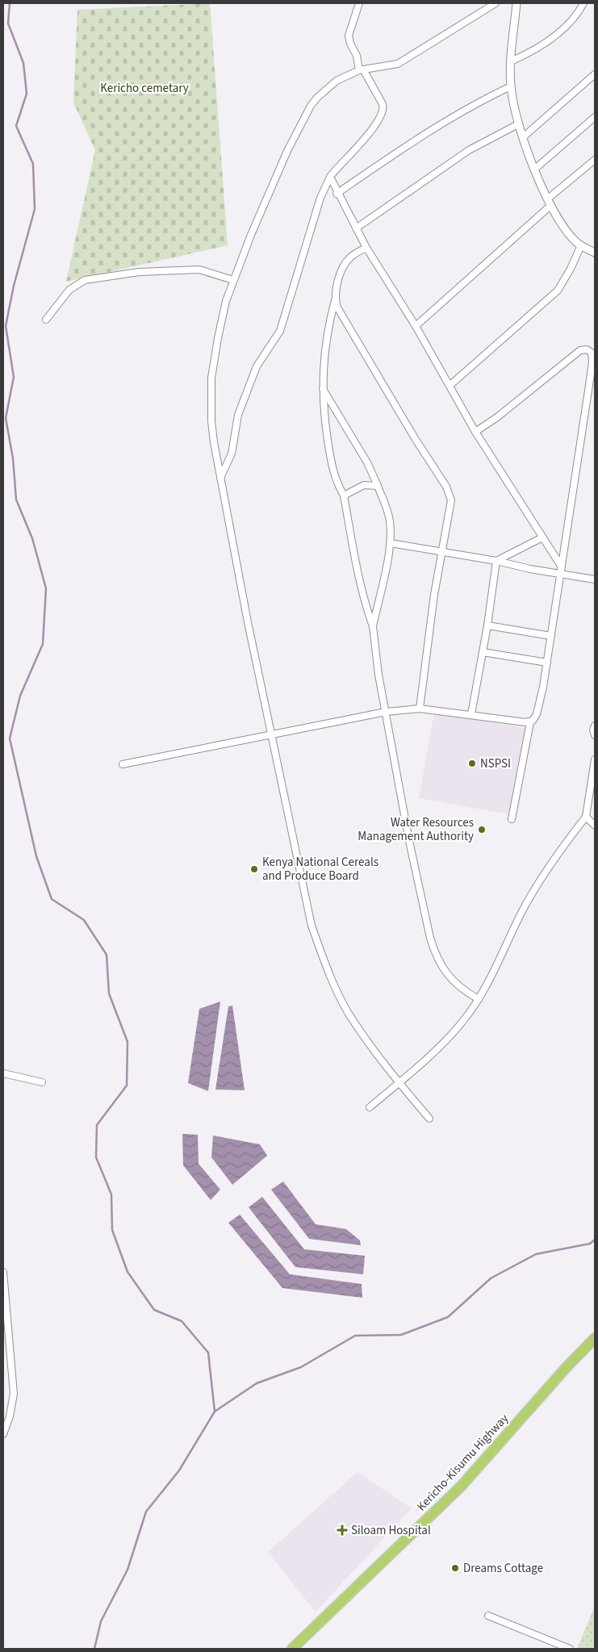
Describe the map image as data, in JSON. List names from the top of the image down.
{
  "streets": {
    "highway": ["Kericho-Kisumu Highway"]
  },
  "parks": ["Kericho cemetary"],
  "places": {
    "other": [
      "NSPSI",
      "Water Resources Management Authority",
      "Kenya National Cereals and Produce Board",
      "Dreams Cottage"
    ],
    "health": ["Siloam Hospital"]
  }
}
